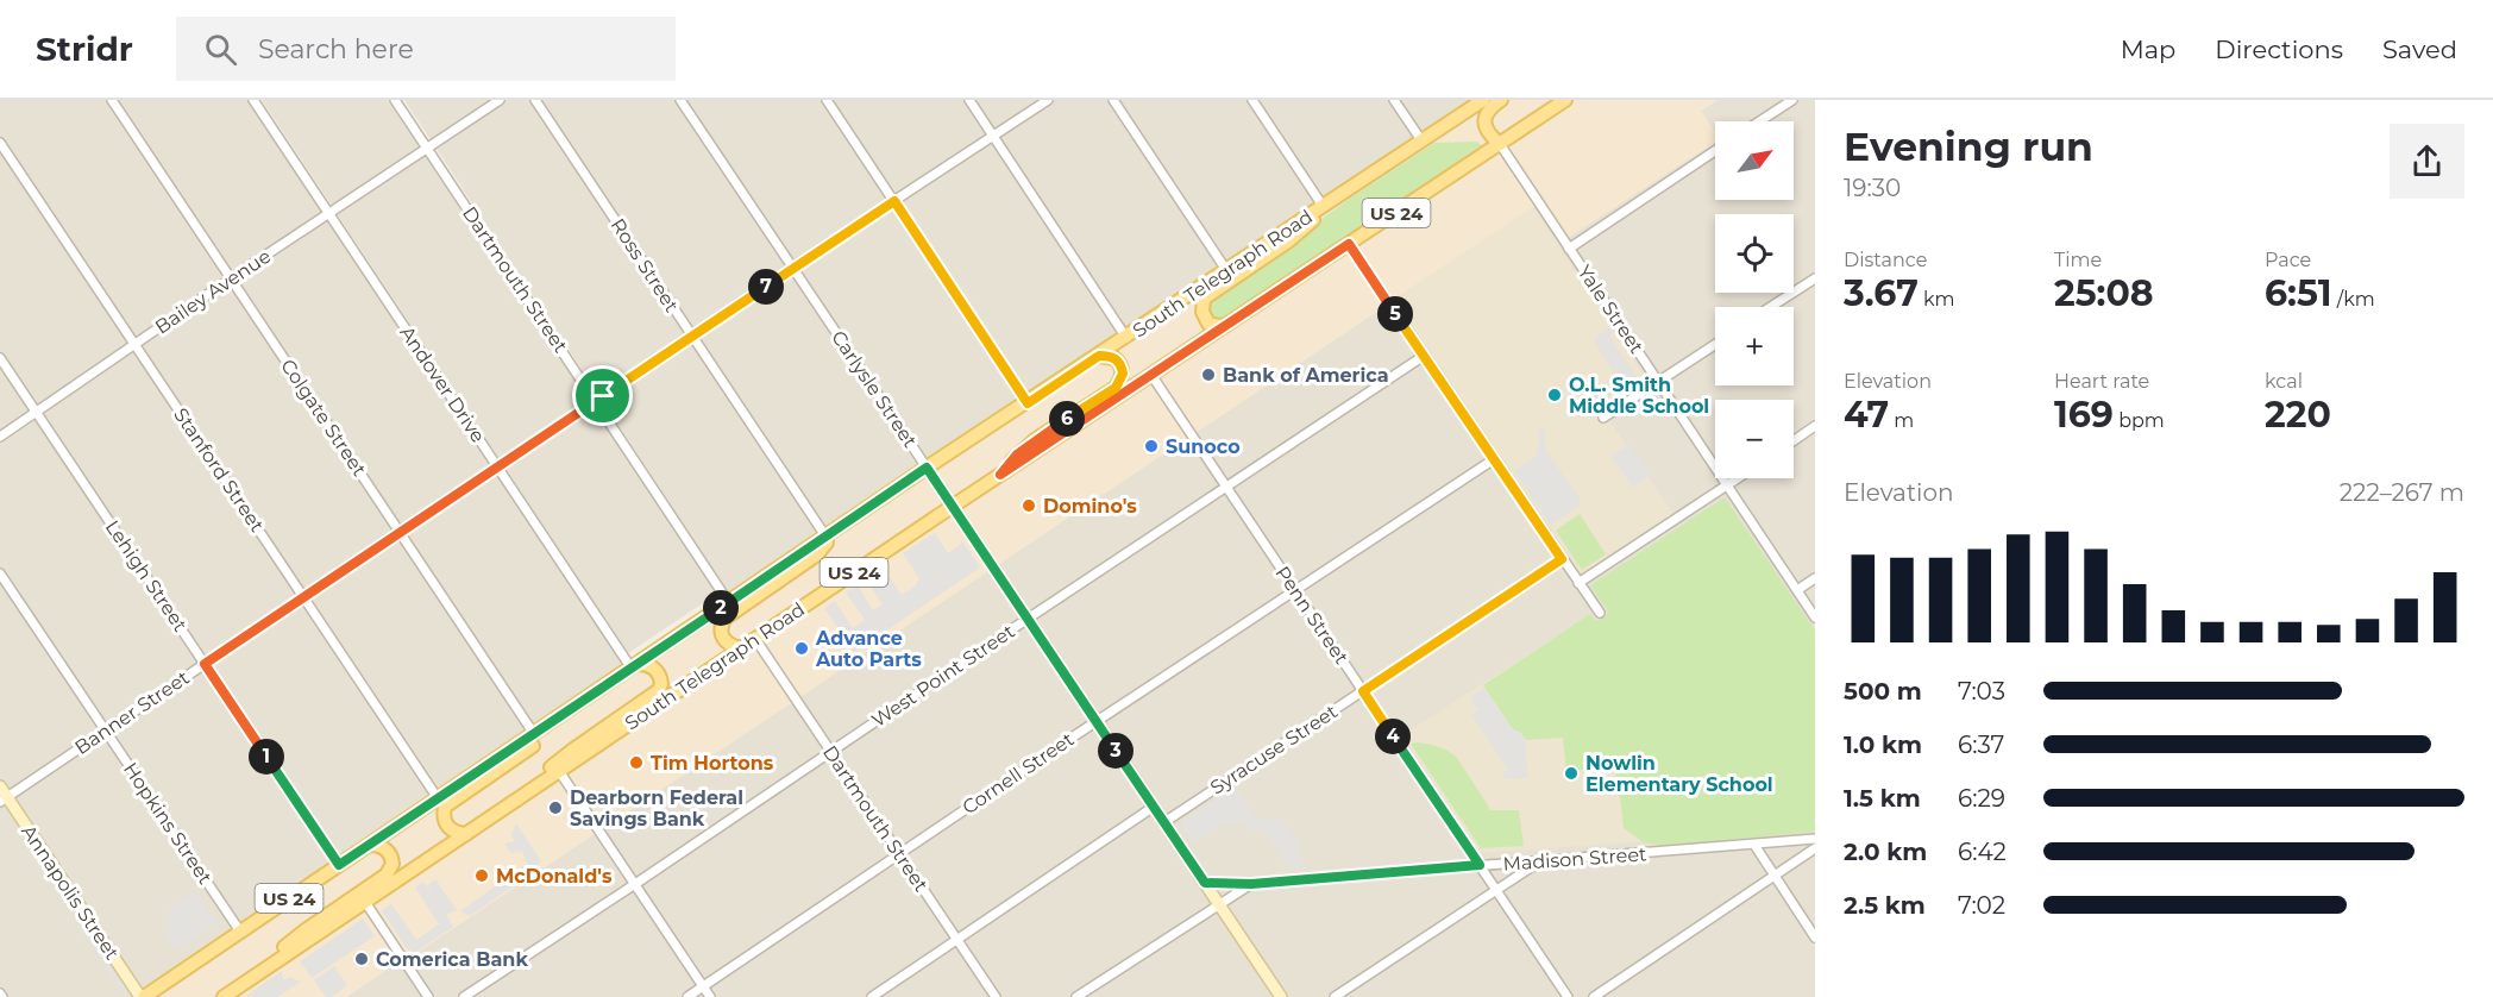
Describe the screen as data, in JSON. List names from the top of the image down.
{
  "streets": {
    "main road": ["US 24", "South Telegraph Road"],
    "street": [
      "Ross Street",
      "Dartmouth Street",
      "Bailey Avenue",
      "Yale Street",
      "Andover Drive",
      "Carlysle Street",
      "Colgate Street",
      "Stanford Street",
      "Lehigh Street",
      "Penn Street",
      "West Point Street",
      "Banner Street",
      "Syracuse Street",
      "Cornell Street",
      "Hopkins Street",
      "Madison Street",
      "Annapolis Street"
    ]
  },
  "crossings": [
    ["Ross Street", "South Telegraph Road"],
    ["Ross Street", "Banner Street"],
    ["South Telegraph Road", "Dartmouth Street"],
    ["South Telegraph Road", "Yale Street"],
    ["South Telegraph Road", "Andover Drive"],
    ["South Telegraph Road", "Carlysle Street"],
    ["South Telegraph Road", "Colgate Street"],
    ["South Telegraph Road", "Stanford Street"],
    ["South Telegraph Road", "Lehigh Street"],
    ["South Telegraph Road", "Penn Street"],
    ["South Telegraph Road", "Hopkins Street"],
    ["South Telegraph Road", "Annapolis Street"],
    ["Dartmouth Street", "Bailey Avenue"],
    ["Dartmouth Street", "West Point Street"],
    ["Dartmouth Street", "Banner Street"],
    ["Dartmouth Street", "Cornell Street"],
    ["Bailey Avenue", "Andover Drive"],
    ["Bailey Avenue", "Colgate Street"],
    ["Bailey Avenue", "Stanford Street"],
    ["Bailey Avenue", "Lehigh Street"],
    ["Andover Drive", "Banner Street"],
    ["Carlysle Street", "West Point Street"],
    ["Carlysle Street", "Banner Street"],
    ["Carlysle Street", "Syracuse Street"],
    ["Carlysle Street", "Cornell Street"],
    ["Carlysle Street", "Madison Street"],
    ["Colgate Street", "Banner Street"],
    ["Stanford Street", "Banner Street"],
    ["Lehigh Street", "Banner Street"],
    ["Penn Street", "West Point Street"],
    ["Penn Street", "Syracuse Street"],
    ["Penn Street", "Cornell Street"],
    ["Penn Street", "Madison Street"],
    ["Banner Street", "Hopkins Street"],
    ["Banner Street", "Annapolis Street"]
  ],
  "places": [
    "Bank of America",
    "O.L. Smith Middle School",
    "Sunoco",
    "Domino's",
    "Advance Auto Parts",
    "Tim Hortons",
    "Nowlin Elementary School",
    "Dearborn Federal Savings Bank",
    "McDonald's",
    "Comerica Bank"
  ],
  "north": "top right",
  "page": {
    "header": "Stridr",
    "search": "Search here",
    "nav": ["Map", "Directions", "Saved"],
    "heading": ["Evening run", "19:30"],
    "map_buttons": ["+", "−"],
    "stats": [
      ["Distance", "3.67 km"],
      ["Time", "25:08"],
      ["Pace", "6:51 /km"],
      ["Elevation", "47 m"],
      ["Heart rate", "169 bpm"],
      ["kcal", "220"]
    ],
    "pins": [
      "7",
      "5",
      "6",
      "2",
      "4",
      "3",
      "1"
    ],
    "chart": ["Elevation", "222–267 m"],
    "list": [
      {
        "name": "500 m",
        "note": "7:03"
      },
      {
        "name": "1.0 km",
        "note": "6:37"
      },
      {
        "name": "1.5 km",
        "note": "6:29"
      },
      {
        "name": "2.0 km",
        "note": "6:42"
      },
      {
        "name": "2.5 km",
        "note": "7:02"
      }
    ]
  }
}
